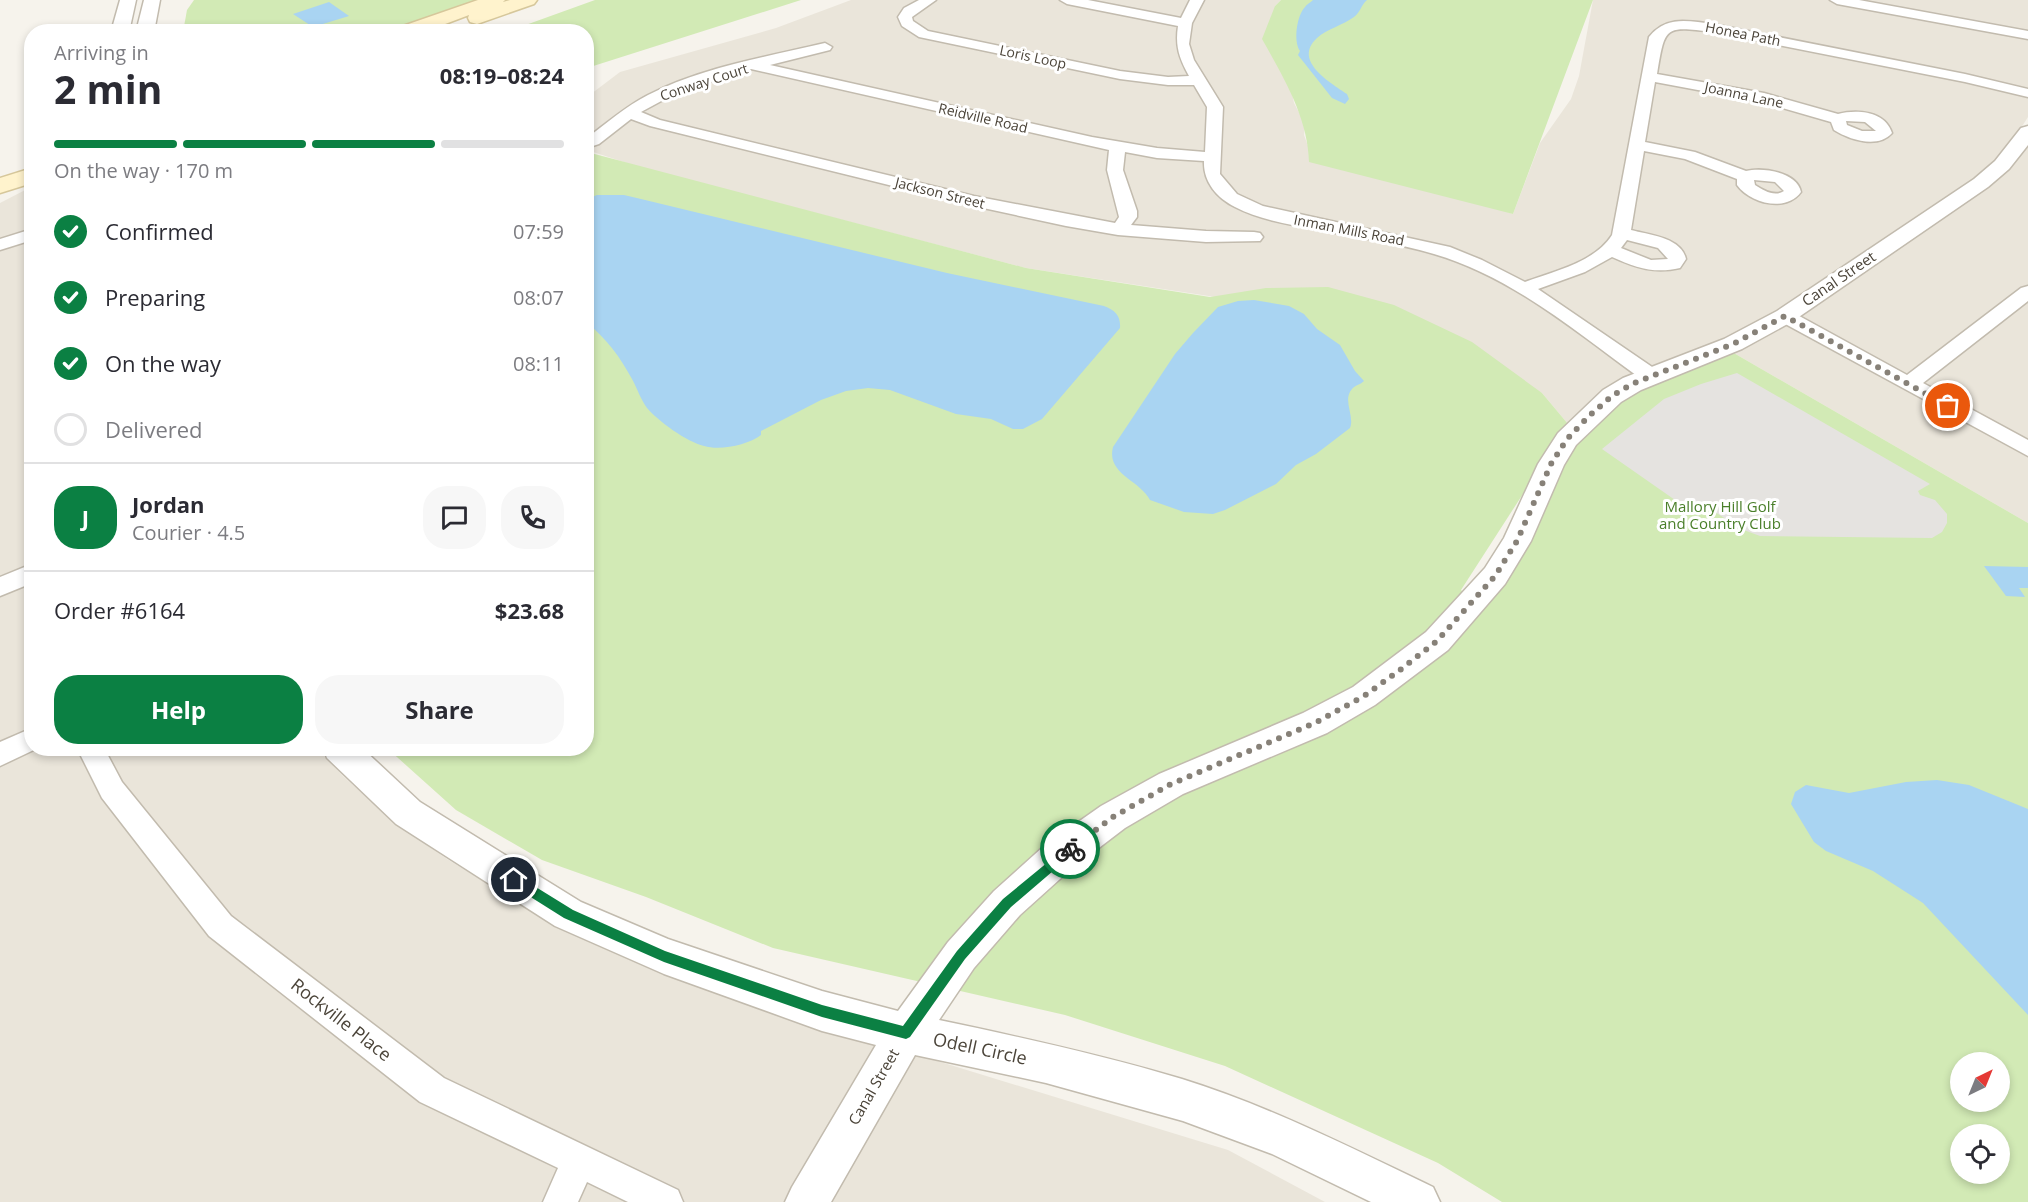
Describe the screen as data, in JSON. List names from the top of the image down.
{
  "streets": {
    "street": [
      "Honea Path",
      "Loris Loop",
      "Conway Court",
      "Joanna Lane",
      "Reidville Road",
      "Jackson Street",
      "Inman Mills Road",
      "Canal Street",
      "Rockville Place",
      "Odell Circle"
    ]
  },
  "crossings": [
    ["Honea Path", "Joanna Lane"],
    ["Loris Loop", "Inman Mills Road"],
    ["Conway Court", "Reidville Road"],
    ["Conway Court", "Jackson Street"],
    ["Reidville Road", "Inman Mills Road"],
    ["Inman Mills Road", "Canal Street"],
    ["Canal Street", "Odell Circle"]
  ],
  "parks": ["Mallory Hill Golf and Country Club"],
  "north": "top right",
  "page": {
    "heading": ["2 min", "Arriving in", "08:19–08:24"],
    "panel": [
      "Jordan",
      "Courier · 4.5",
      "Order #6164",
      "$23.68"
    ],
    "bar": "On the way · 170 m",
    "list": [
      ["Confirmed", "07:59"],
      ["Preparing", "08:07"],
      ["On the way", "08:11"],
      "Delivered"
    ],
    "round": "J",
    "buttons": ["Help", "Share"]
  }
}
